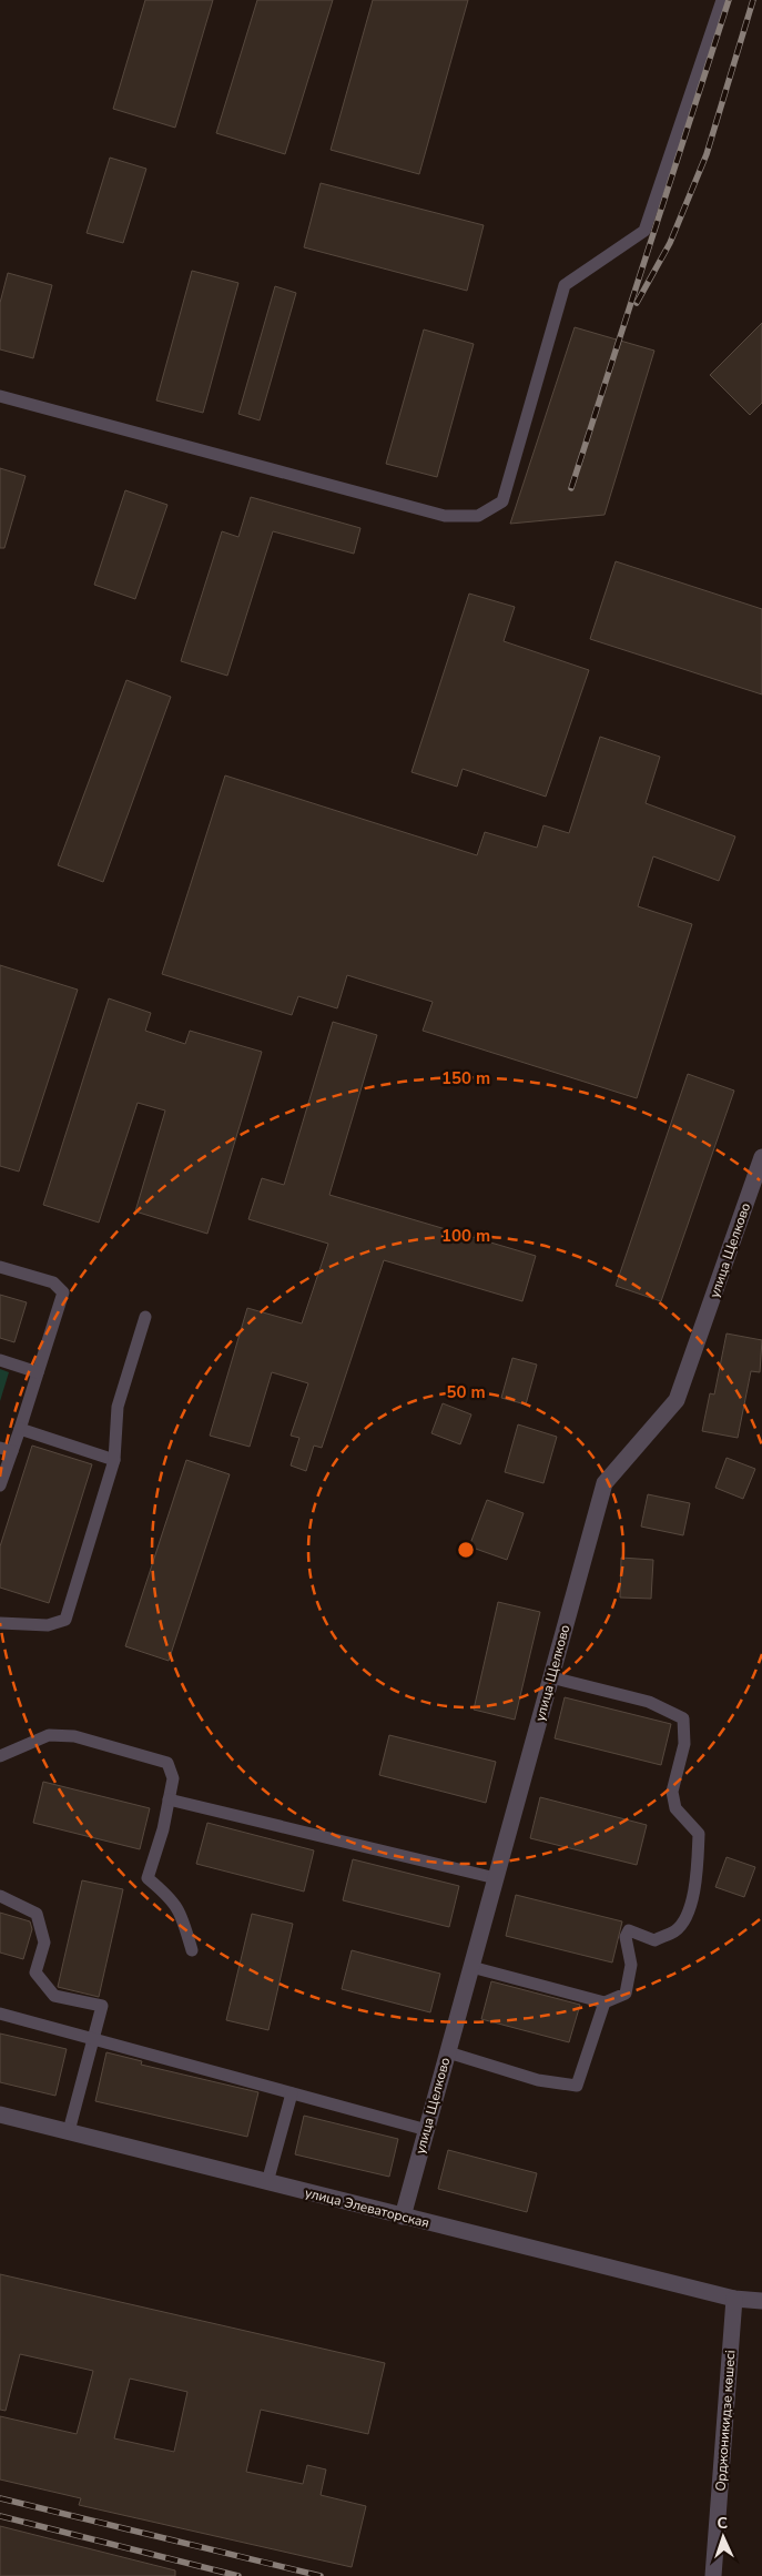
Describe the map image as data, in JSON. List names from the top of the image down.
{
  "streets": {
    "street": ["улица Щелково", "улица Элеваторская", "Орджоникидзе көшесі"]
  },
  "crossings": [
    ["улица Щелково", "улица Элеваторская"],
    ["улица Элеваторская", "Орджоникидзе көшесі"]
  ],
  "north": "top",
  "rings": ["150 m", "100 m", "50 m"]
}
